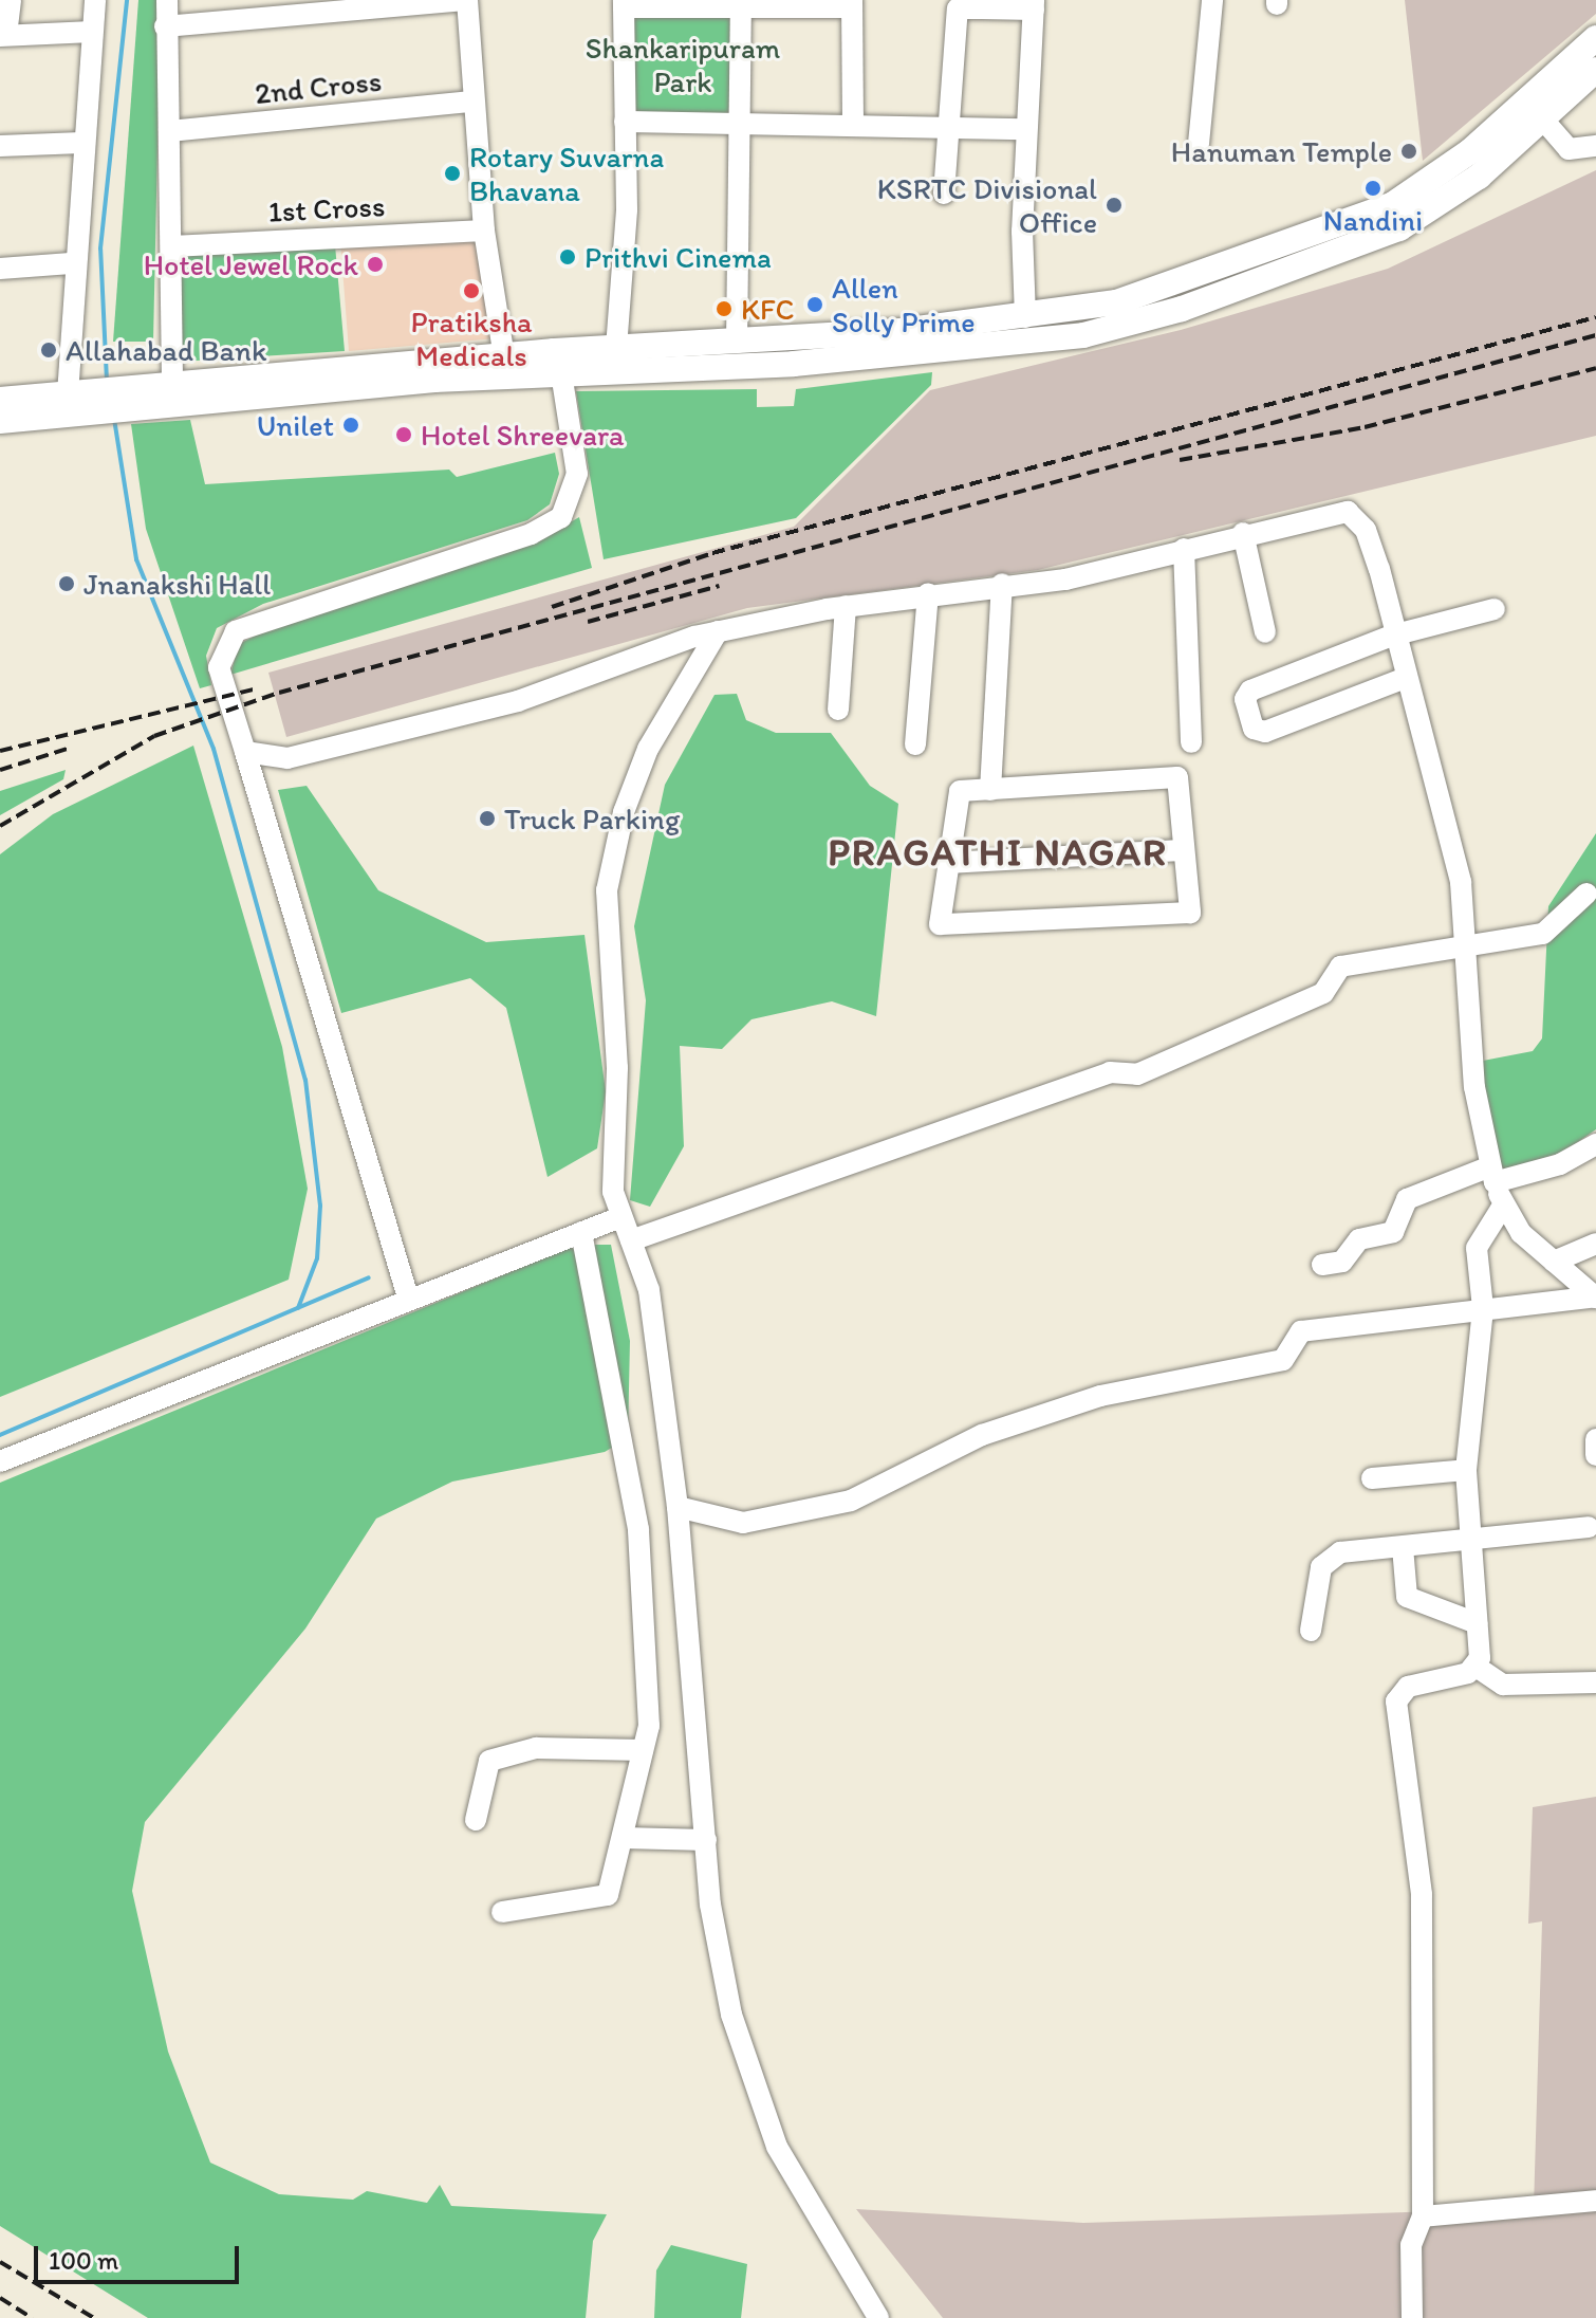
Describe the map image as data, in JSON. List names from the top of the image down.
{
  "streets": {
    "street": ["2nd Cross", "1st Cross"]
  },
  "districts": ["PRAGATHI NAGAR"],
  "parks": ["Shankaripuram Park"],
  "places": [
    "Hanuman Temple",
    "Rotary Suvarna Bhavana",
    "Nandini",
    "KSRTC Divisional Office",
    "Prithvi Cinema",
    "Hotel Jewel Rock",
    "Pratiksha Medicals",
    "Allen Solly Prime",
    "KFC",
    "Allahabad Bank",
    "Unilet",
    "Hotel Shreevara",
    "Jnanakshi Hall",
    "Truck Parking"
  ],
  "scale_bar": "100 m"
}
